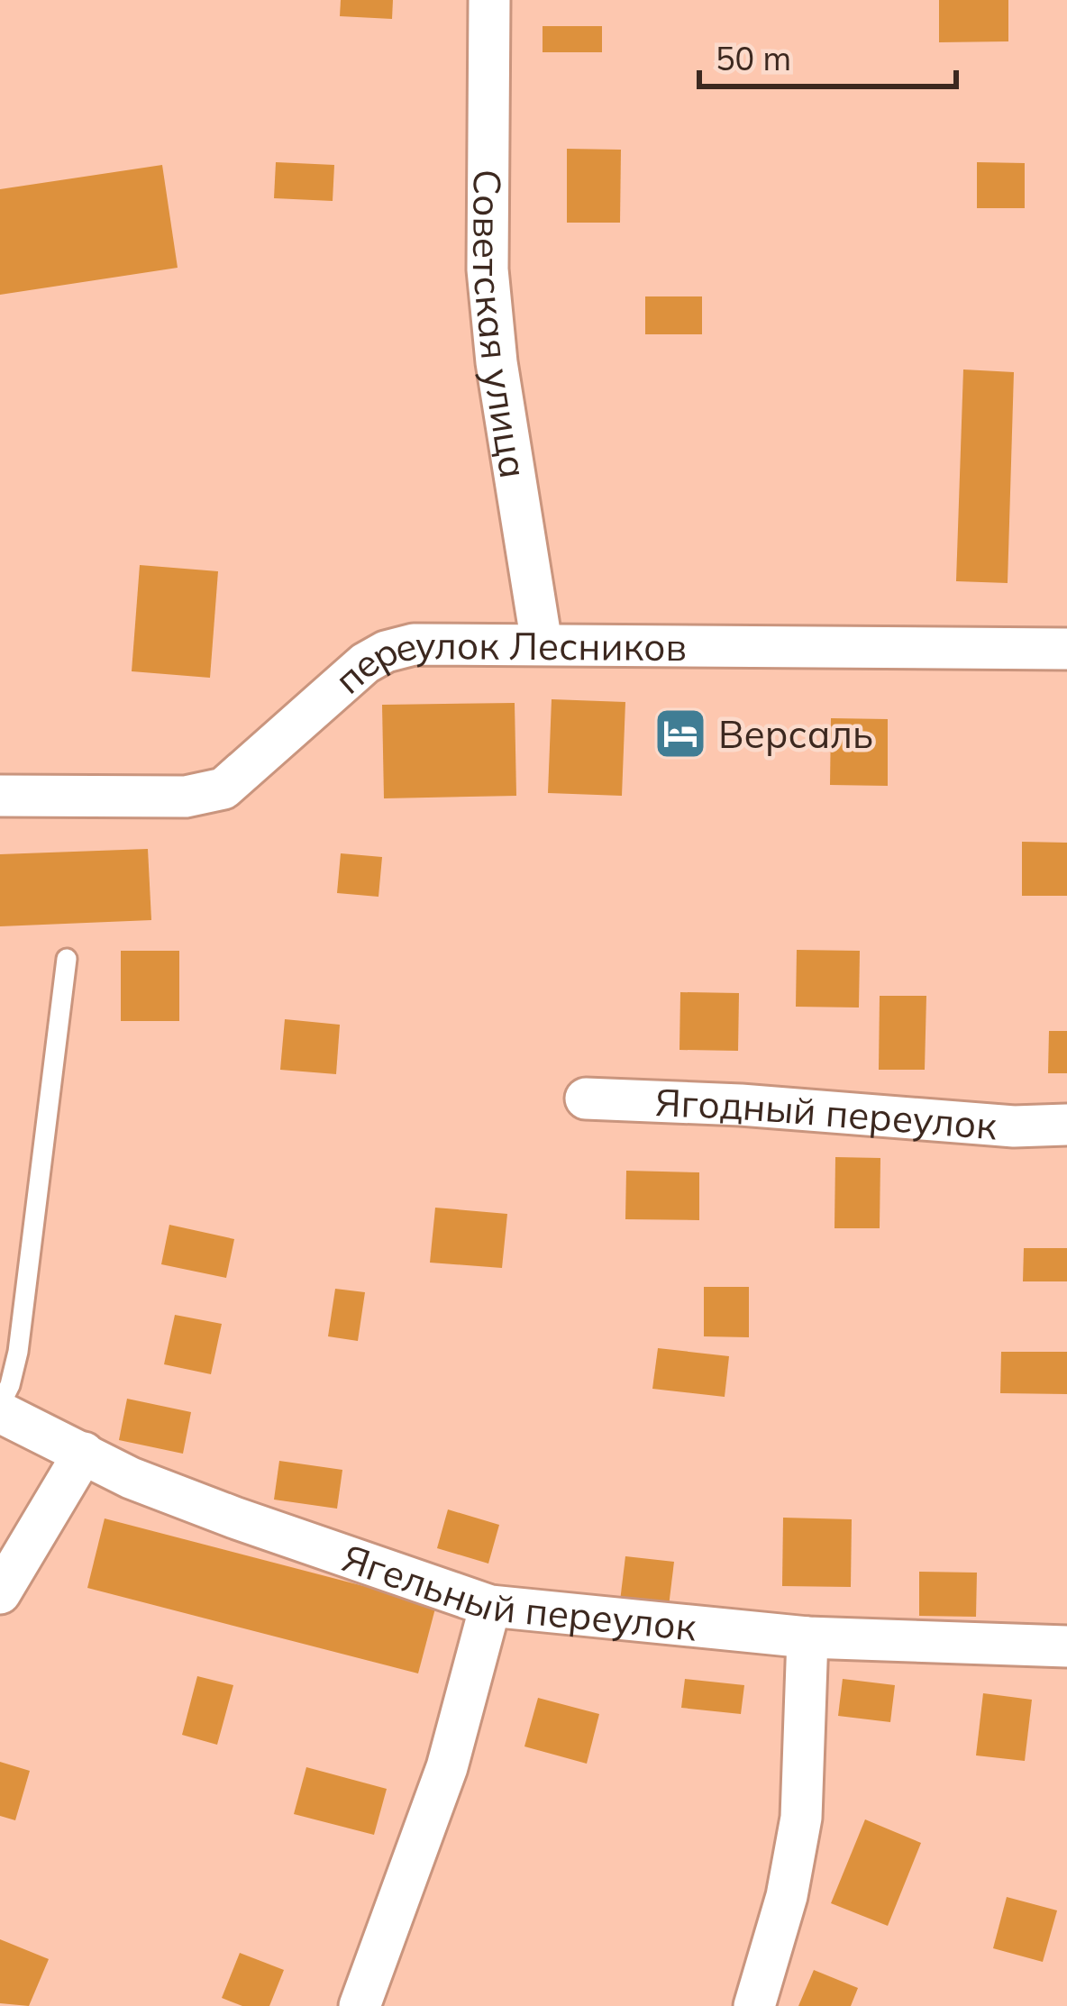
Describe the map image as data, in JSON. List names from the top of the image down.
{
  "streets": {
    "street": [
      "Советская улица",
      "переулок Лесников",
      "Ягодный переулок",
      "Ягельный переулок"
    ]
  },
  "crossings": [
    ["Советская улица", "переулок Лесников"]
  ],
  "places": {
    "hotel": ["Версаль"]
  },
  "scale_bar": "50 m"
}
